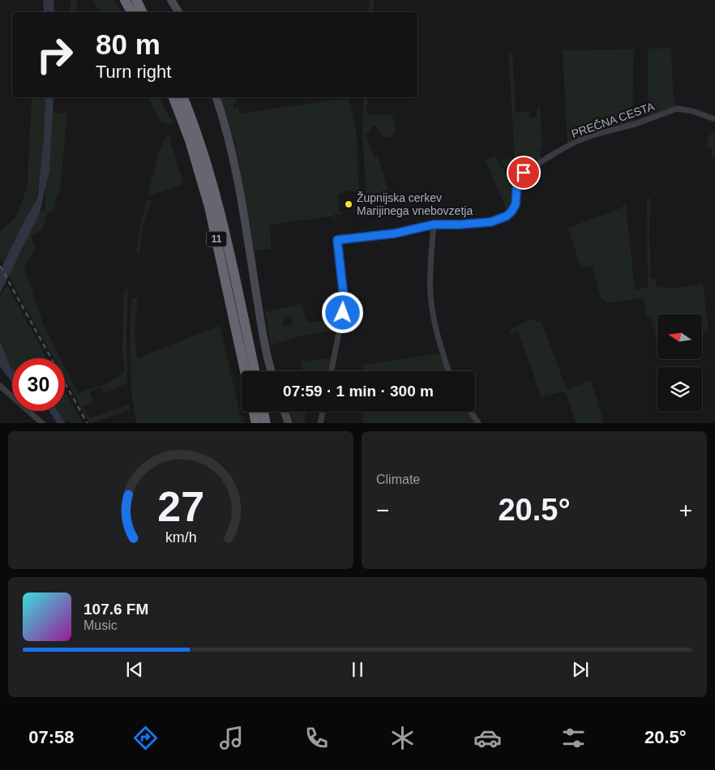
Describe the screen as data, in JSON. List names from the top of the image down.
{
  "streets": {
    "highway": ["11"],
    "street": ["PREČNA CESTA"]
  },
  "places": ["Župnijska cerkev Marijinega vnebovzetja"],
  "north": "left",
  "page": {
    "turn": ["80 m", "Turn right"],
    "limit": "30",
    "trip": "07:59 · 1 min · 300 m",
    "tile": "Climate",
    "heat": ["−", "20.5°", "+"],
    "song": ["107.6 FM", "Music"],
    "tabs": ["07:58", "20.5°"],
    "gauge": ["27", "km/h"]
  }
}
